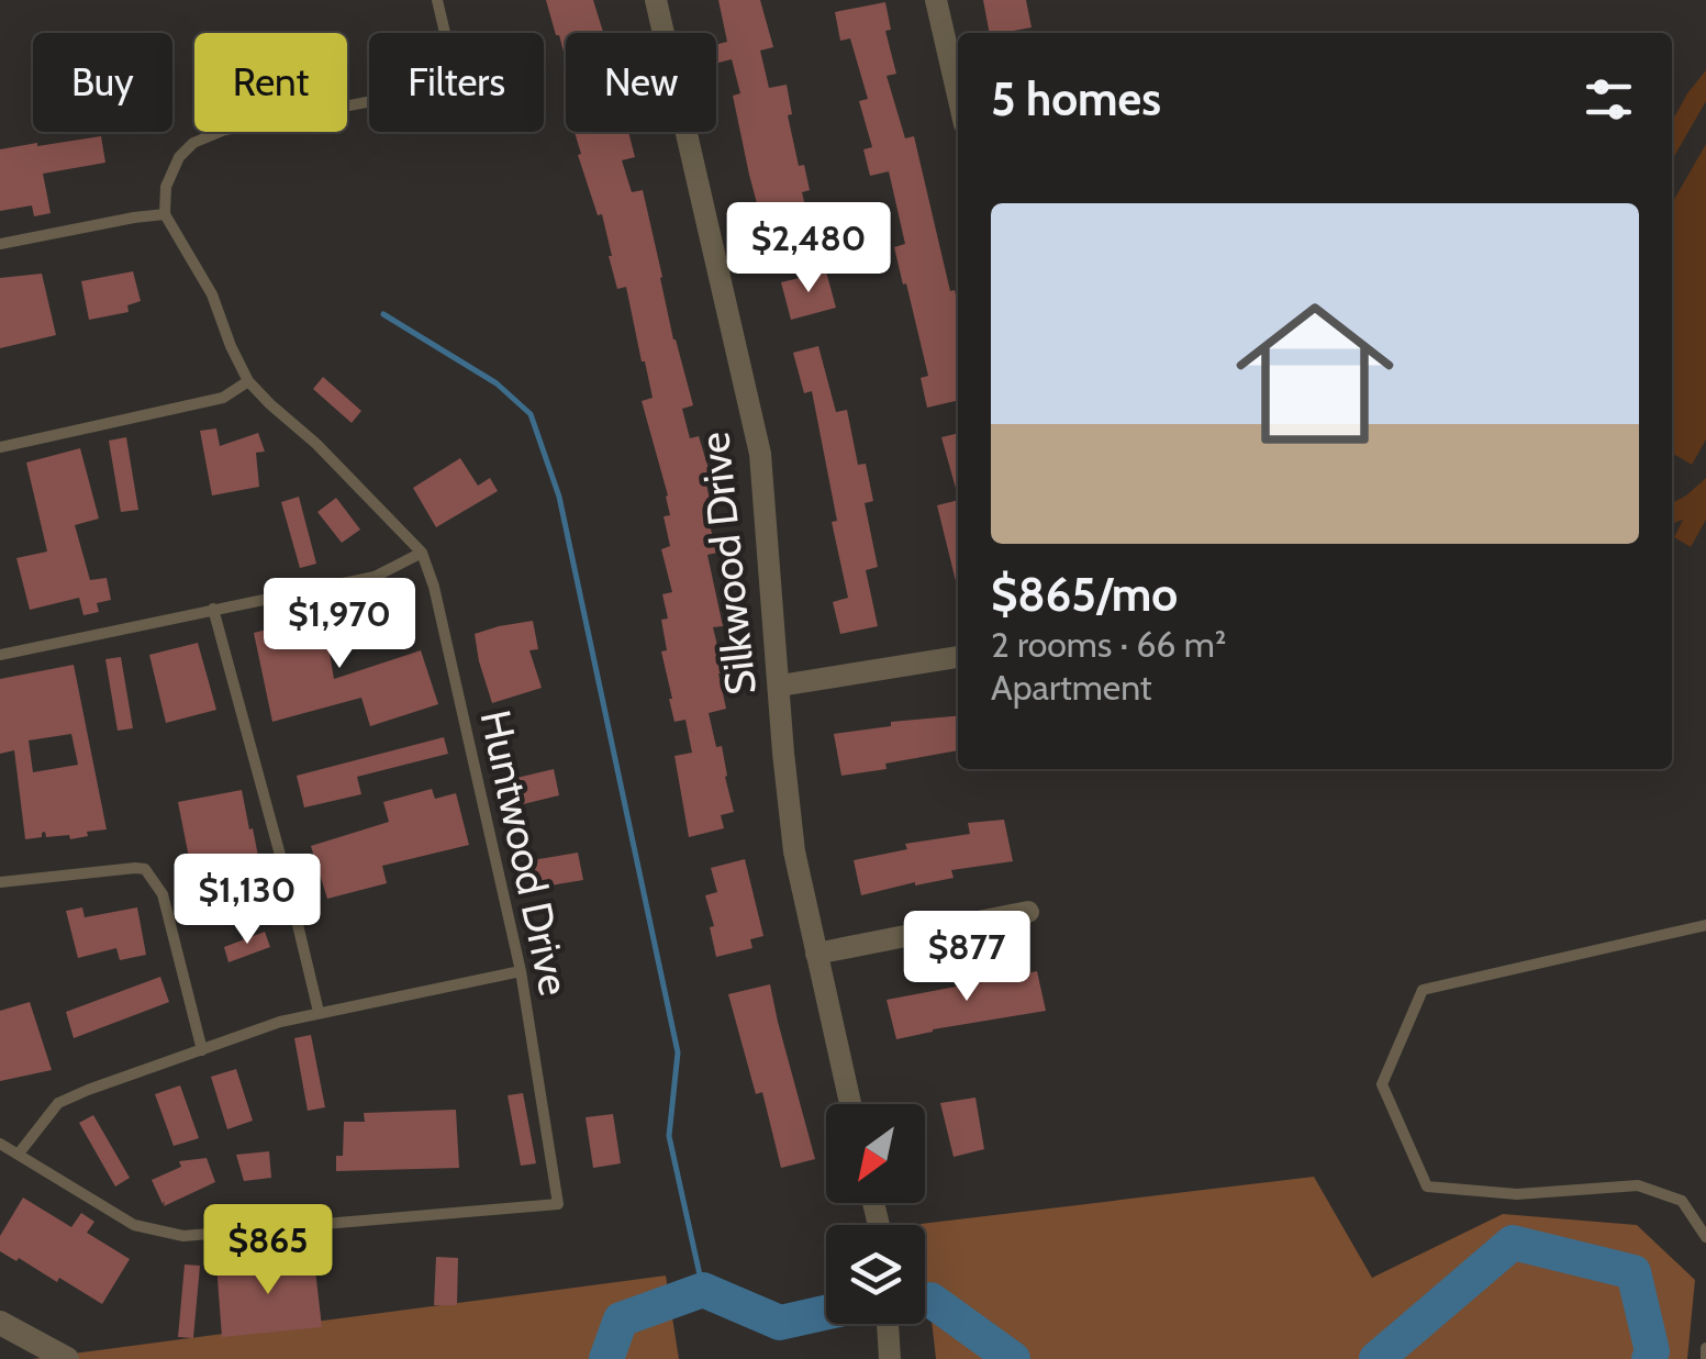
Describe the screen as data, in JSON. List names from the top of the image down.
{
  "streets": {
    "street": ["Silkwood Drive"],
    "lane": ["Huntwood Drive"]
  },
  "north": "bottom left",
  "page": {
    "chip": [
      "Buy",
      "Rent",
      "Filters",
      "New"
    ],
    "heading": "5 homes",
    "list": [
      {
        "name": "$865/mo",
        "note": "2 rooms · 66 m² · Apartment"
      }
    ],
    "price": [
      "$2,480",
      "$1,970",
      "$1,130",
      "$877",
      "$865"
    ]
  }
}
